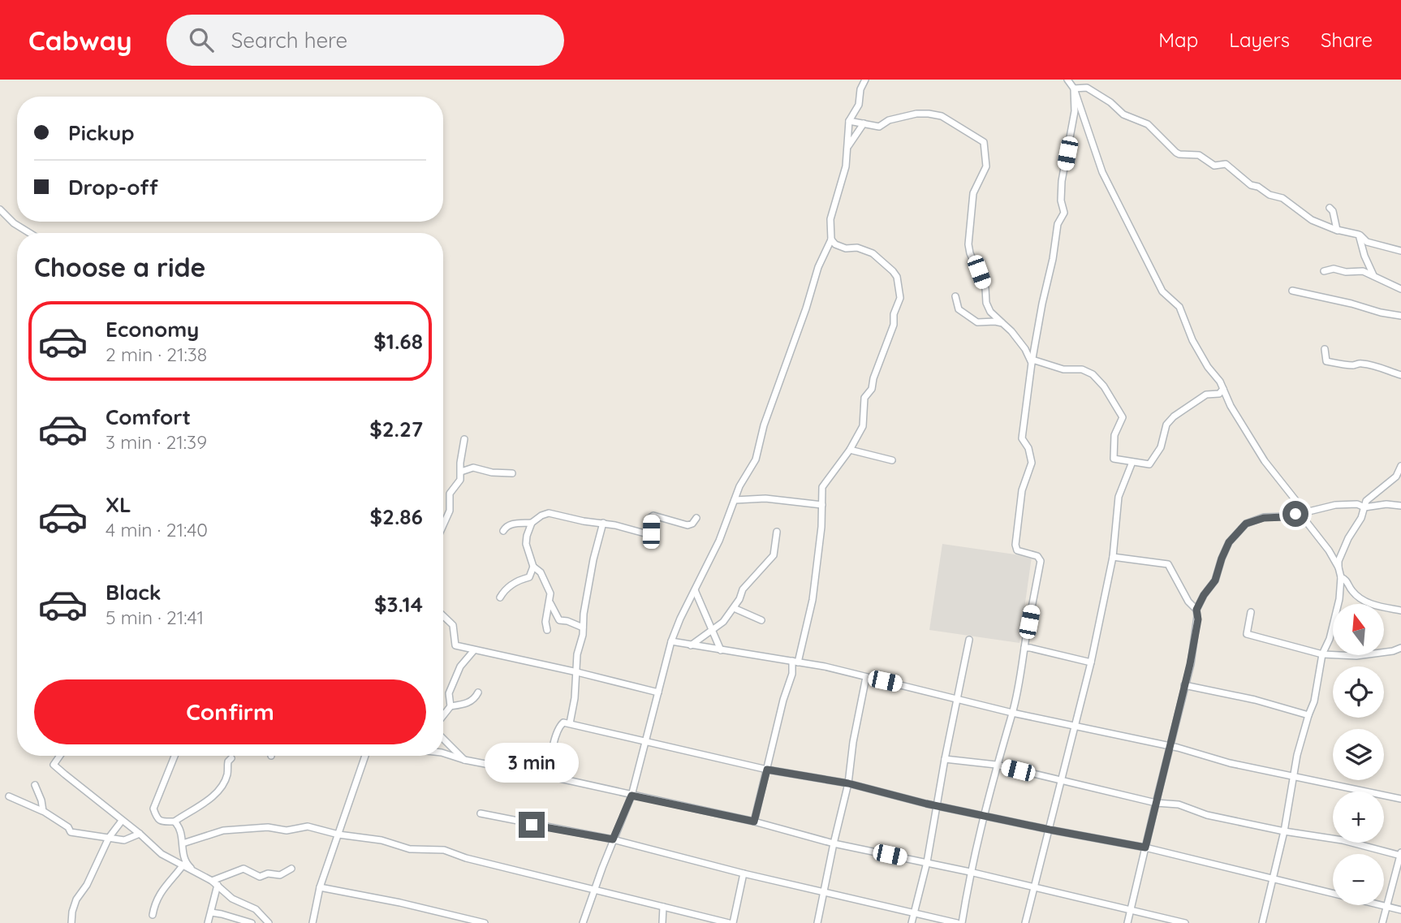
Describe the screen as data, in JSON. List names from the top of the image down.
{
  "north": "top",
  "page": {
    "header": "Cabway",
    "search": "Search here",
    "nav": ["Map", "Layers", "Share"],
    "banner": ["Pickup", "Drop-off"],
    "heading": "Choose a ride",
    "list": [
      {
        "name": "Economy",
        "note": "2 min · 21:38",
        "value": "$1.68"
      },
      {
        "name": "Comfort",
        "note": "3 min · 21:39",
        "value": "$2.27"
      },
      {
        "name": "XL",
        "note": "4 min · 21:40",
        "value": "$2.86"
      },
      {
        "name": "Black",
        "note": "5 min · 21:41",
        "value": "$3.14"
      }
    ],
    "map_buttons": ["+", "−"],
    "buttons": "Confirm",
    "bubble": "3 min"
  }
}
